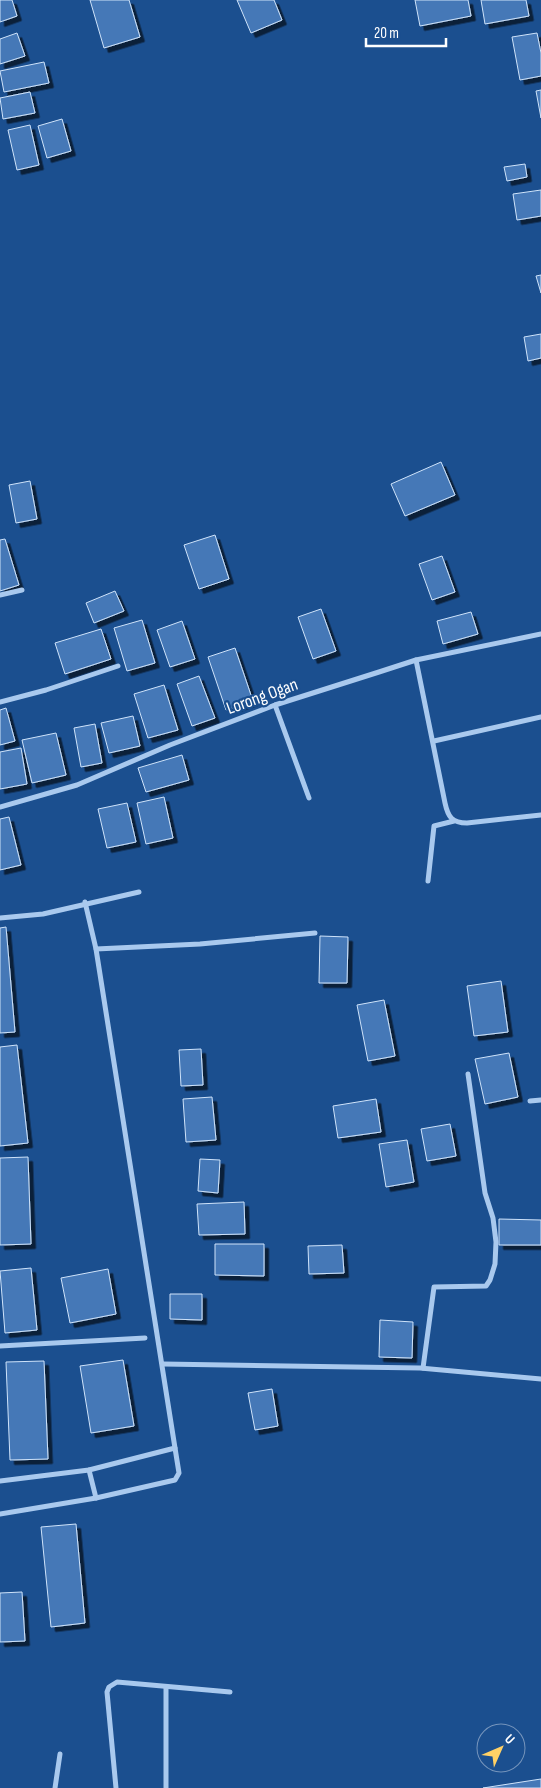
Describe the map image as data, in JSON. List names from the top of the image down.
{
  "streets": {
    "street": ["Lorong Ogan"]
  },
  "scale_bar": "20 m",
  "north": "top right"
}
